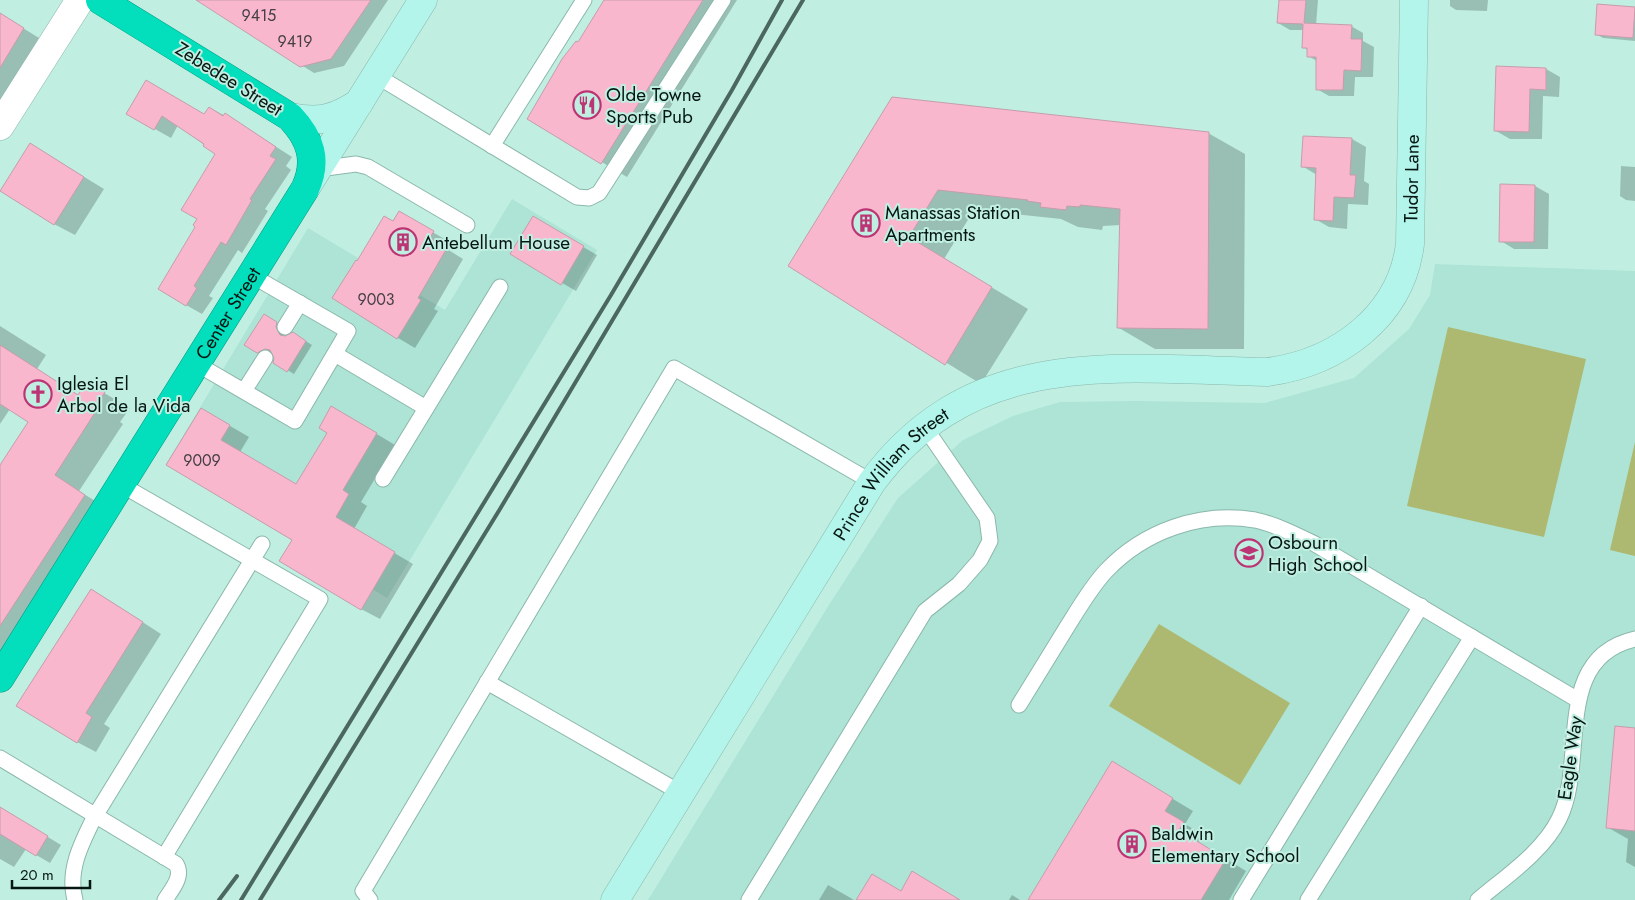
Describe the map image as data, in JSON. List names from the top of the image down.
{
  "streets": {
    "highway": ["Zebedee Street", "Center Street"],
    "street": ["Tudor Lane", "Prince William Street"],
    "lane": ["Eagle Way"]
  },
  "crossings": [
    ["Zebedee Street", "Center Street"],
    ["Tudor Lane", "Prince William Street"]
  ],
  "places": {
    "restaurant": ["Olde Towne Sports Pub"],
    "building": ["Manassas Station Apartments", "Antebellum House", "Baldwin Elementary School"],
    "church": ["Iglesia El Arbol de la Vida"],
    "school or university": ["Osbourn High School"]
  },
  "house_numbers": [
    "9415",
    "9419",
    "9003",
    "9009"
  ],
  "scale_bar": "20 m"
}
